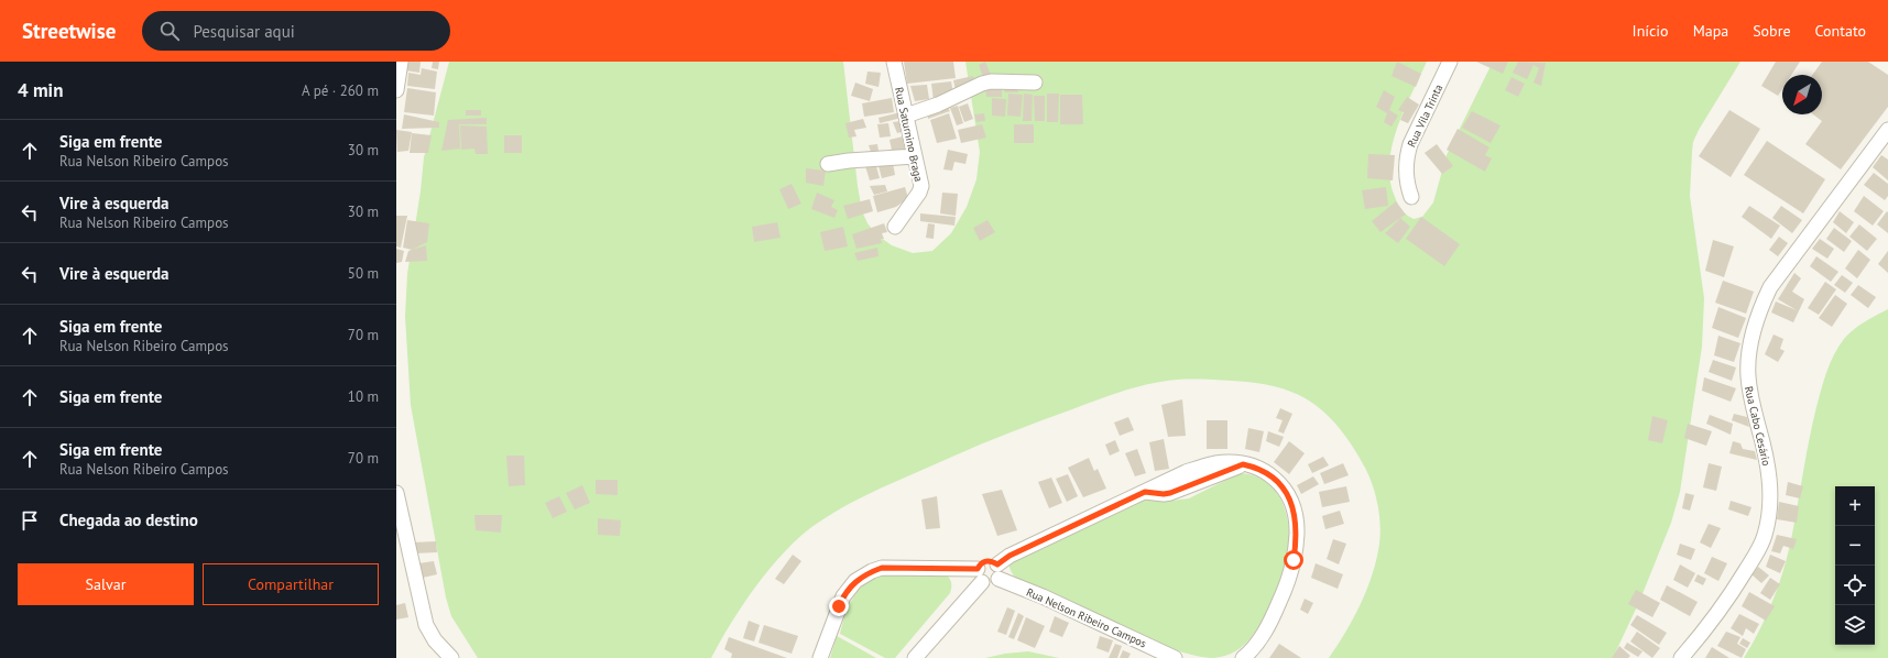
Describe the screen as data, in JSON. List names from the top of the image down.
{
  "streets": {
    "street": [
      "Rua Vila Trinta",
      "Rua Saturnino Braga",
      "Rua Cabo Cesário",
      "Rua Nelson Ribeiro Campos"
    ]
  },
  "north": "bottom left",
  "page": {
    "header": "Streetwise",
    "search": "Pesquisar aqui",
    "nav": [
      "Início",
      "Mapa",
      "Sobre",
      "Contato"
    ],
    "heading": ["4 min", "A pé · 260 m"],
    "list": [
      ["Siga em frente", "Rua Nelson Ribeiro Campos", "30 m"],
      ["Vire à esquerda", "Rua Nelson Ribeiro Campos", "30 m"],
      ["Vire à esquerda", "50 m"],
      ["Siga em frente", "Rua Nelson Ribeiro Campos", "70 m"],
      ["Siga em frente", "10 m"],
      ["Siga em frente", "Rua Nelson Ribeiro Campos", "70 m"],
      "Chegada ao destino"
    ],
    "map_buttons": ["+", "−"],
    "buttons": ["Salvar", "Compartilhar"]
  }
}
